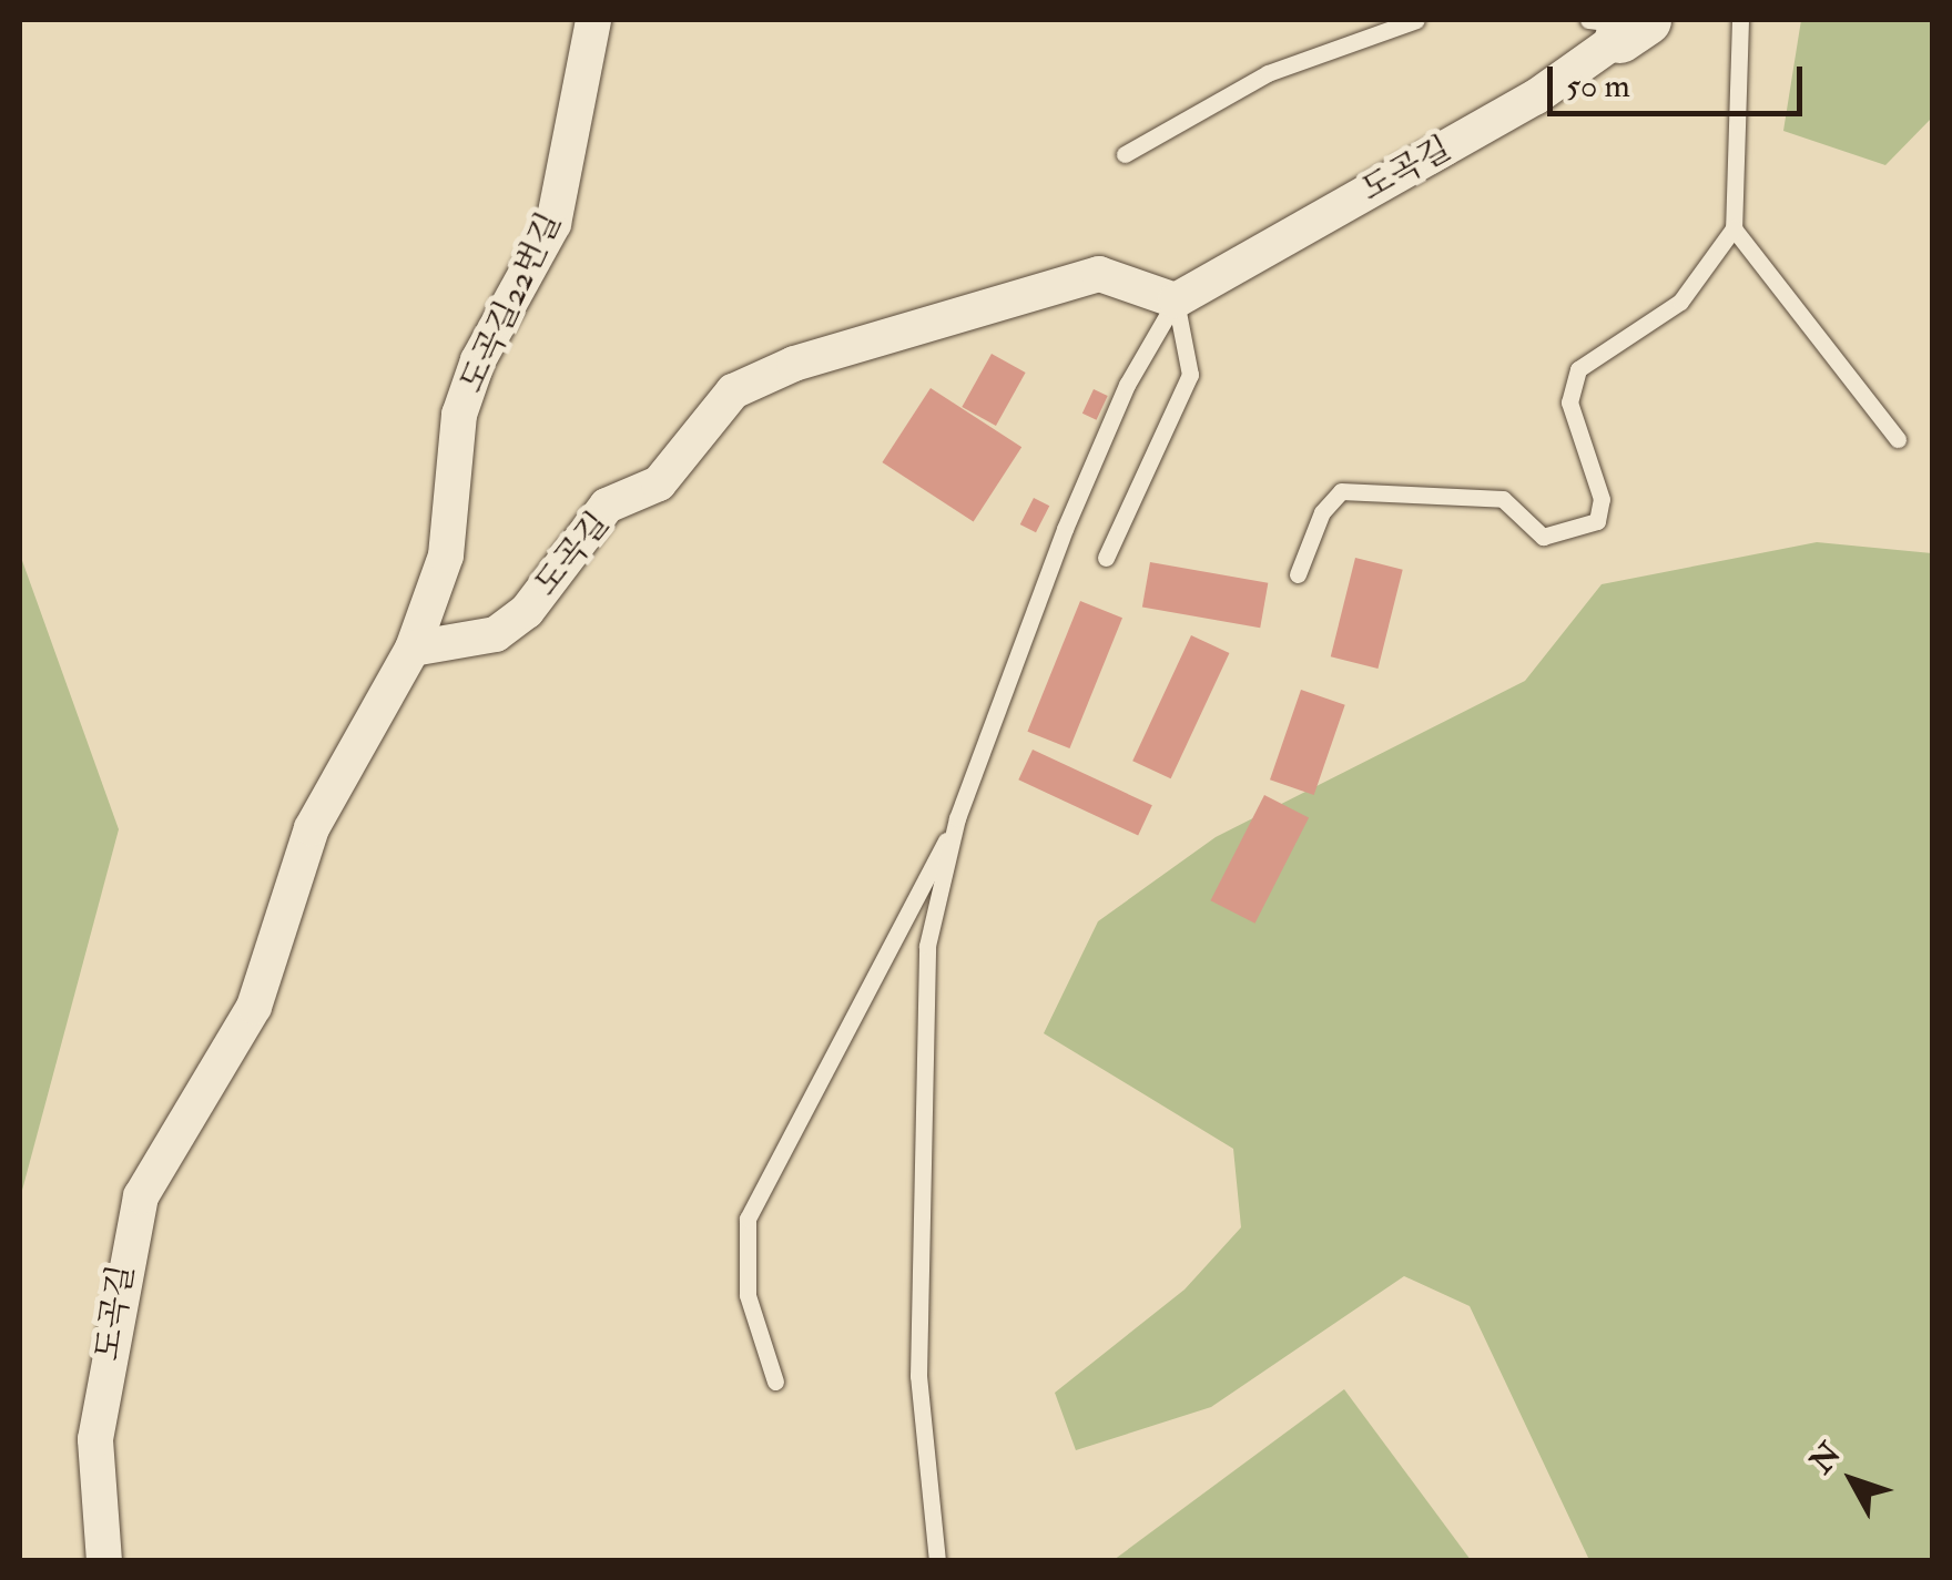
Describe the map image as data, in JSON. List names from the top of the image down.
{
  "streets": {
    "street": ["도곡길", "도곡길22번길"]
  },
  "crossings": [
    ["도곡길", "도곡길22번길"]
  ],
  "scale_bar": "50 m",
  "north": "top left"
}
